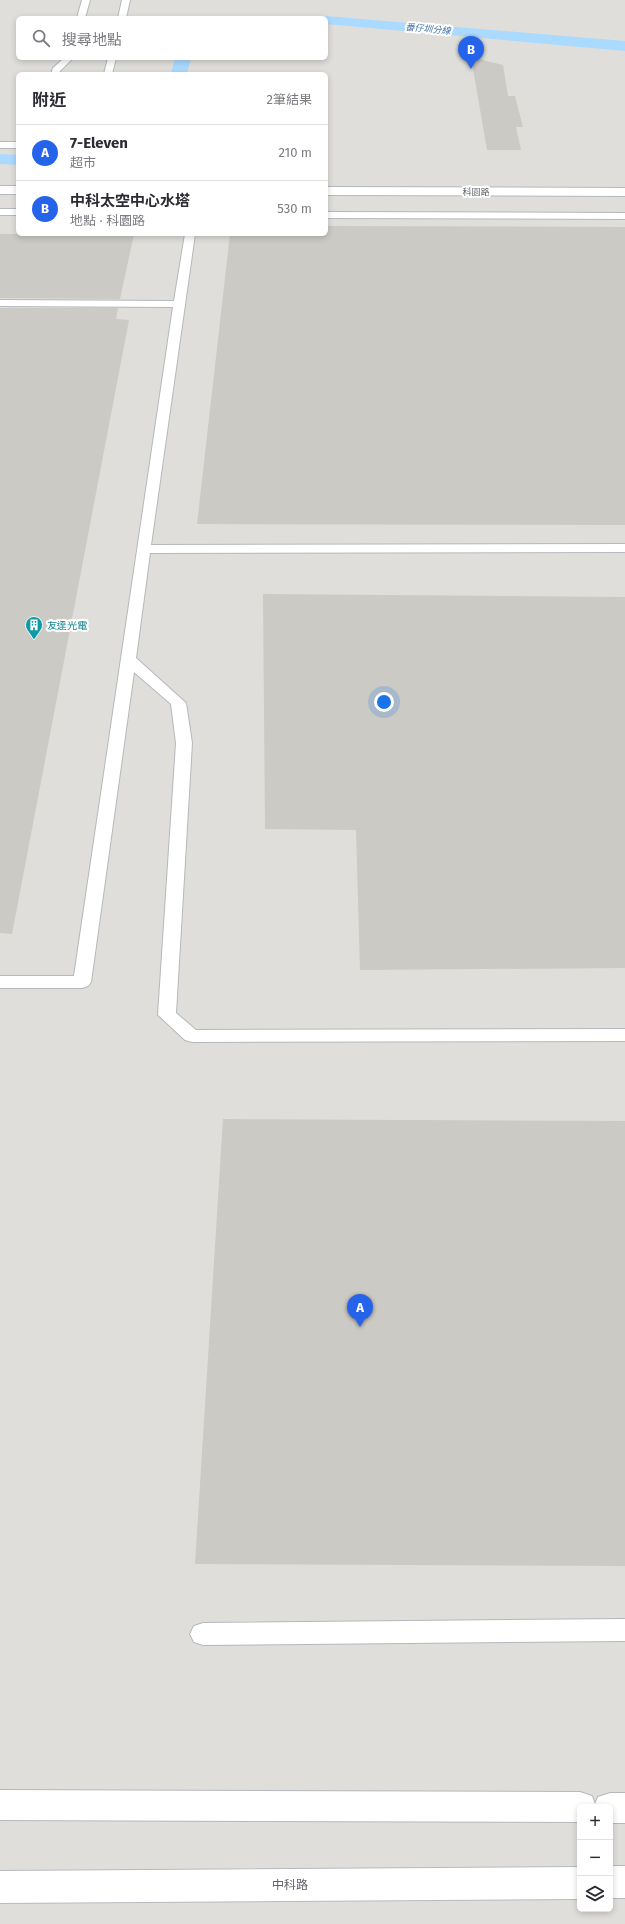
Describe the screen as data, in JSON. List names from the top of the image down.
{
  "streets": {
    "street": ["科園路", "中科路"]
  },
  "water": ["番仔圳分線"],
  "places": {
    "building": ["友達光電"]
  },
  "page": {
    "search": "搜尋地點",
    "pins": ["B", "A"],
    "heading": ["附近", "2筆結果"],
    "list": [
      {
        "mark": "A",
        "name": "7-Eleven",
        "note": "超市",
        "value": "210 m"
      },
      {
        "mark": "B",
        "name": "中科太空中心水塔",
        "note": "地點 · 科園路",
        "value": "530 m"
      }
    ],
    "map_buttons": ["+", "−"]
  }
}
